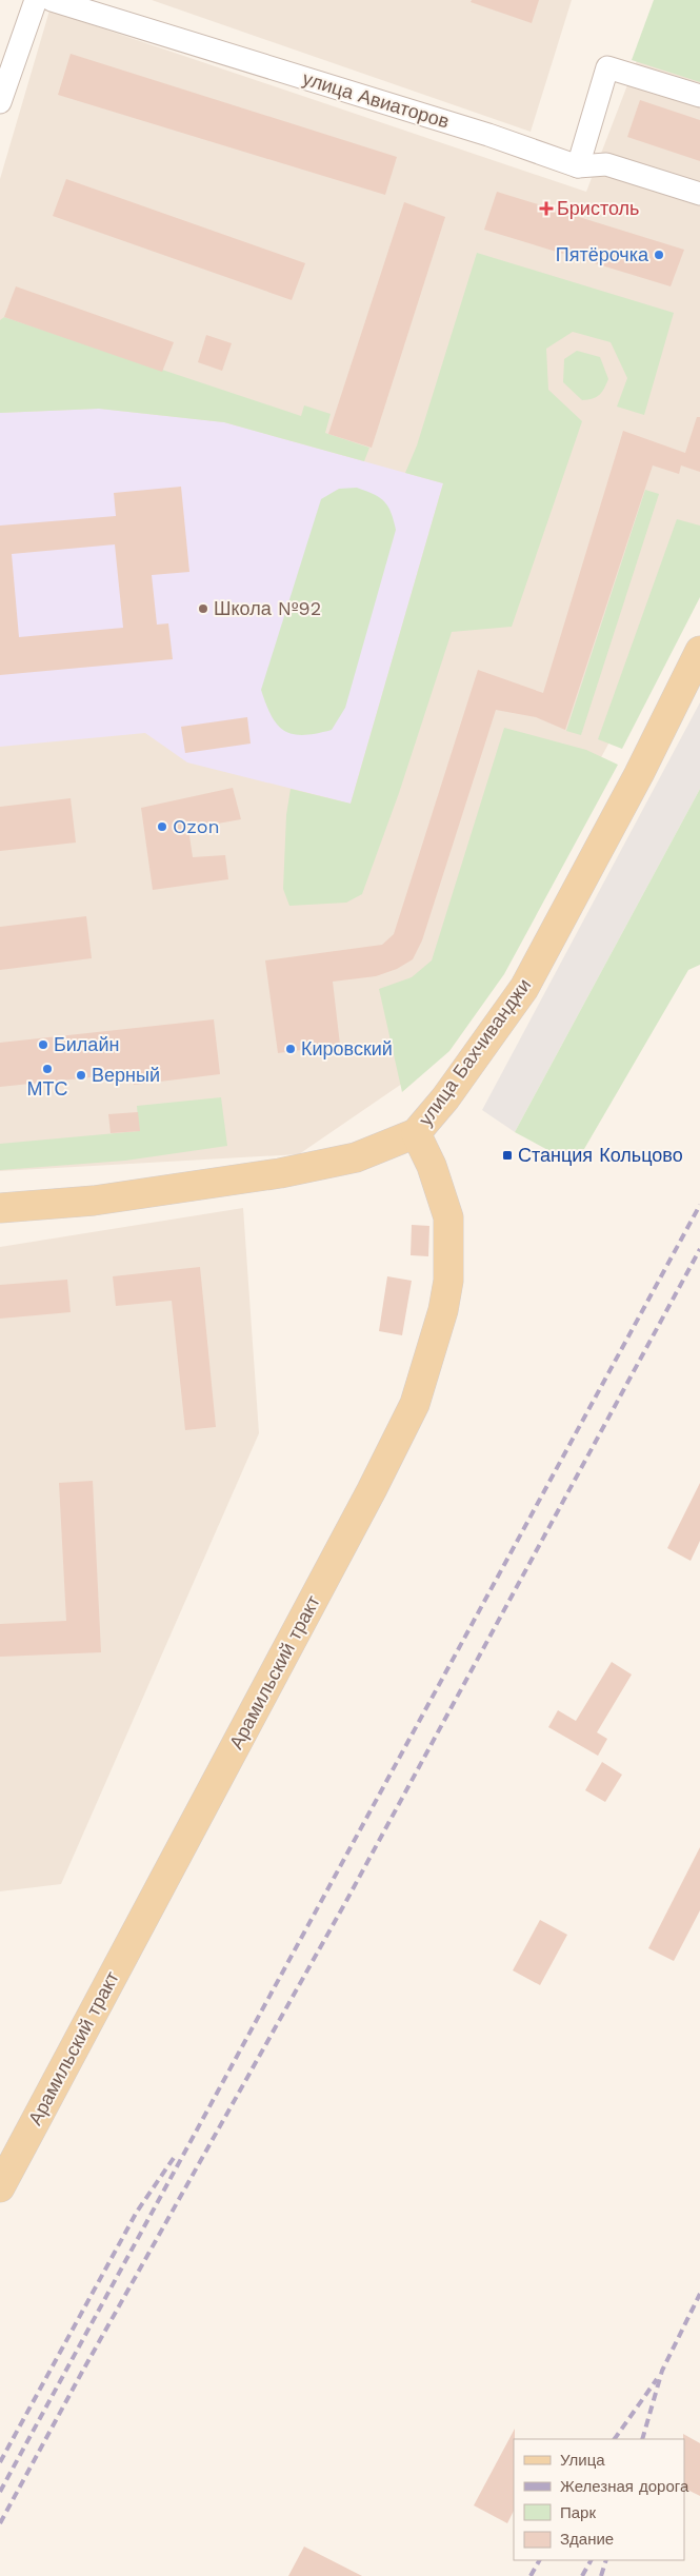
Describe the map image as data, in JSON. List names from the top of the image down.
{
  "streets": {
    "main road": ["улица Бахчиванджи", "Арамильский тракт"],
    "street": ["улица Авиаторов"]
  },
  "crossings": [
    ["улица Бахчиванджи", "Арамильский тракт"]
  ],
  "places": {
    "health": ["Бристоль"],
    "other": [
      "Пятёрочка",
      "Школа №92",
      "Ozon",
      "Билайн",
      "Кировский",
      "МТС",
      "Верный"
    ],
    "transit": ["Станция Кольцово"]
  },
  "legend": [
    "Улица",
    "Железная дорога",
    "Парк",
    "Здание"
  ]
}
